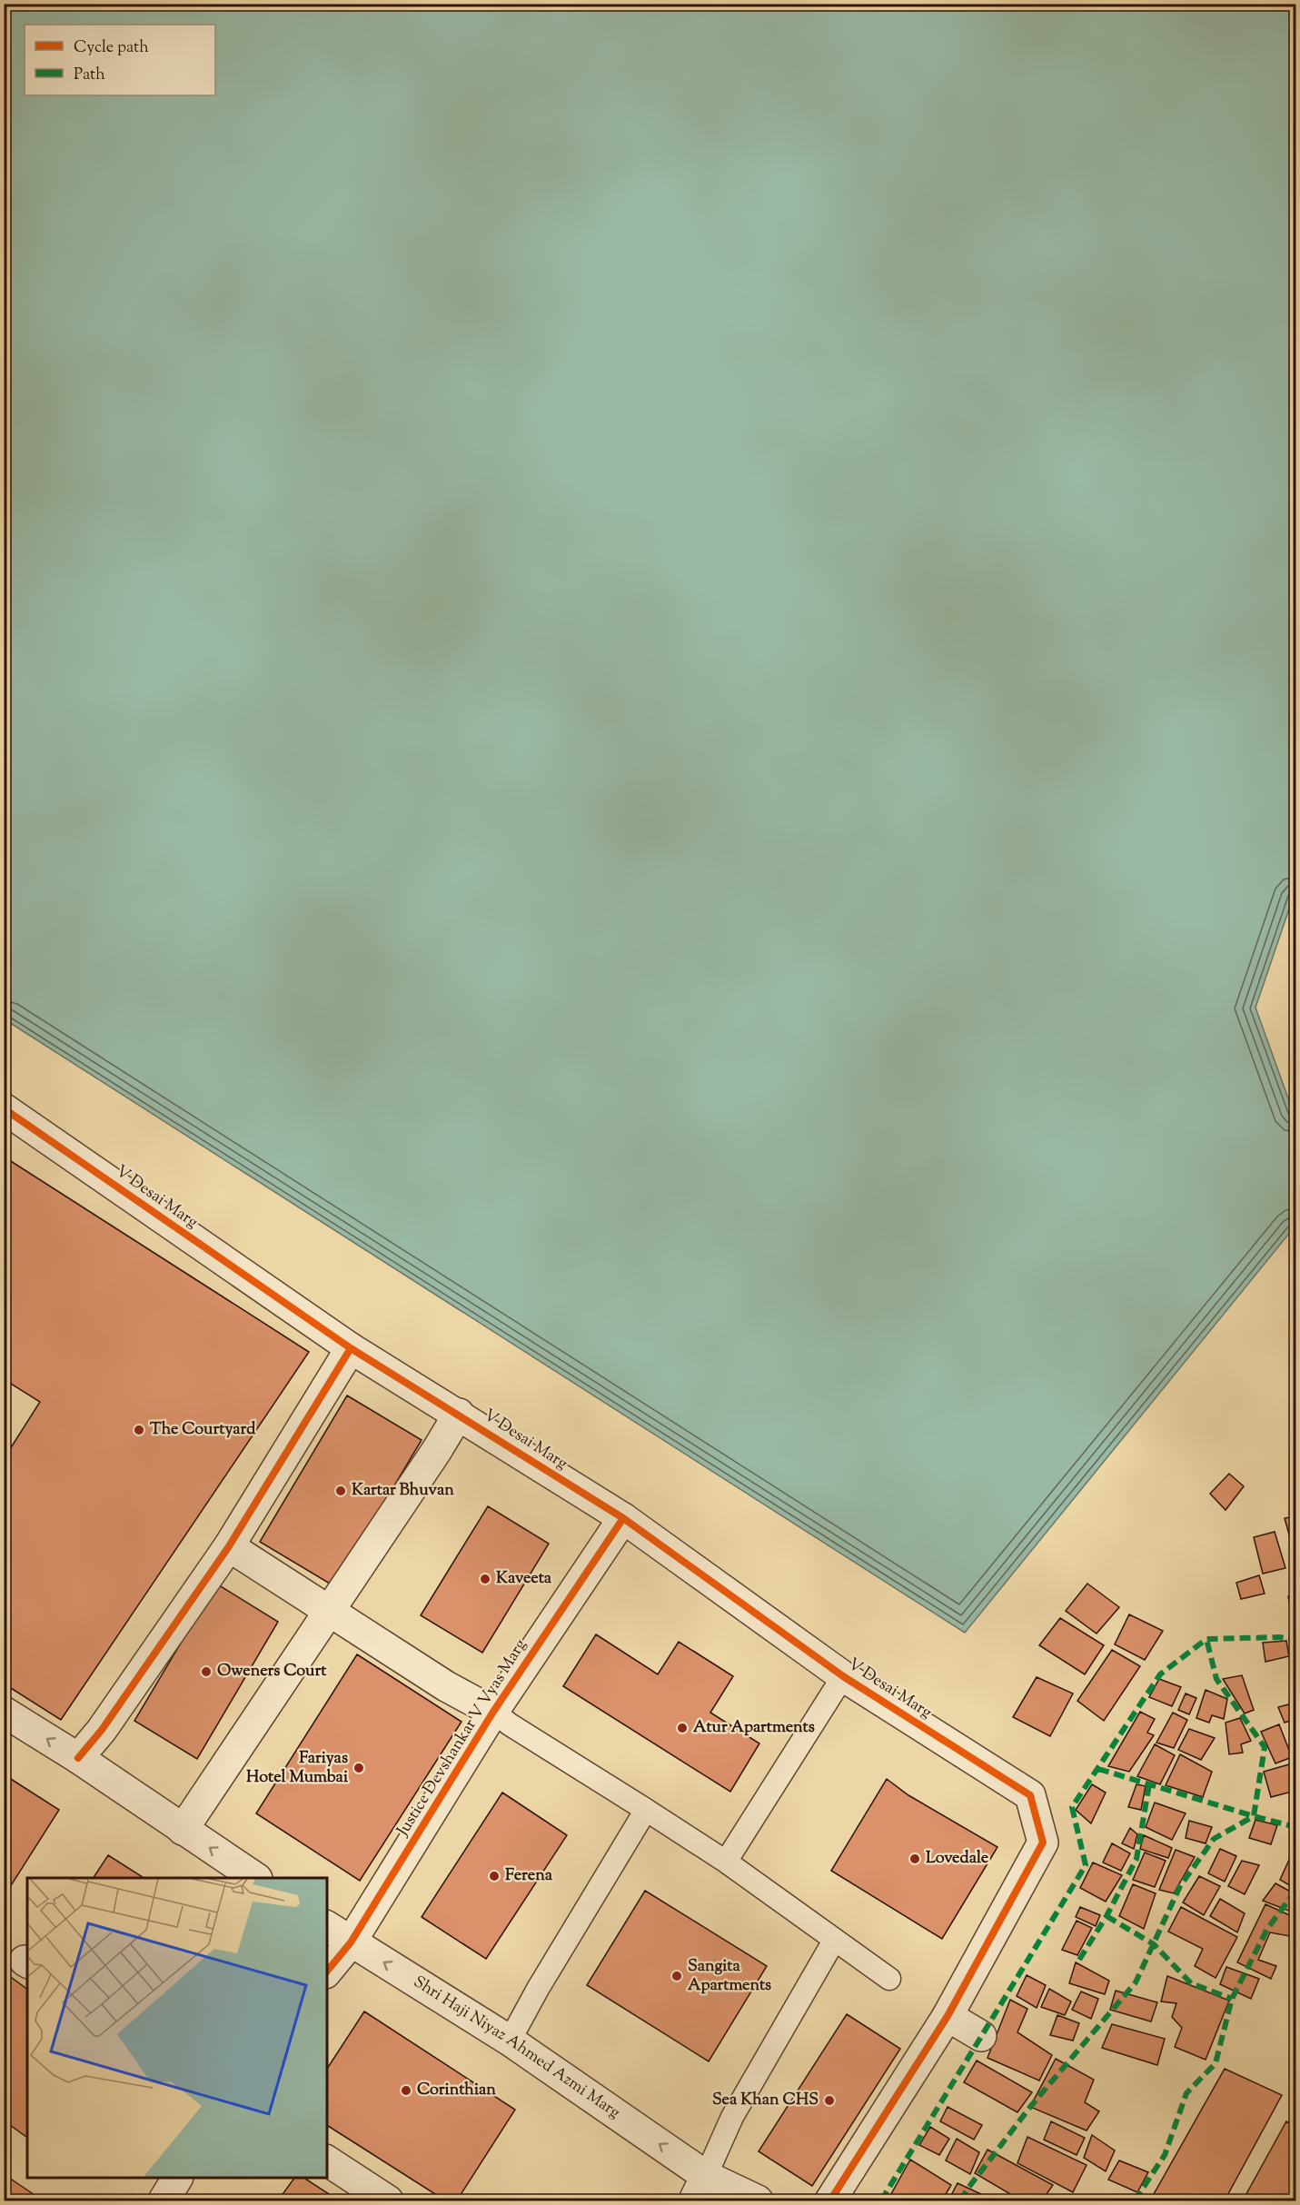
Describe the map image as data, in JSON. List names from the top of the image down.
{
  "streets": {
    "street": ["V Desai Marg", "Justice Devshankar V Vyas Marg", "Shri Haji Niyaz Ahmed Azmi Marg"]
  },
  "crossings": [
    ["V Desai Marg", "Justice Devshankar V Vyas Marg"],
    ["Justice Devshankar V Vyas Marg", "Shri Haji Niyaz Ahmed Azmi Marg"]
  ],
  "one_way": ["Shri Haji Niyaz Ahmed Azmi Marg"],
  "places": [
    "The Courtyard",
    "Kartar Bhuvan",
    "Kaveeta",
    "Oweners Court",
    "Atur Apartments",
    "Fariyas Hotel Mumbai",
    "Lovedale",
    "Ferena",
    "Sangita Apartments",
    "Corinthian",
    "Sea Khan CHS"
  ],
  "legend": ["Cycle path", "Path"]
}
